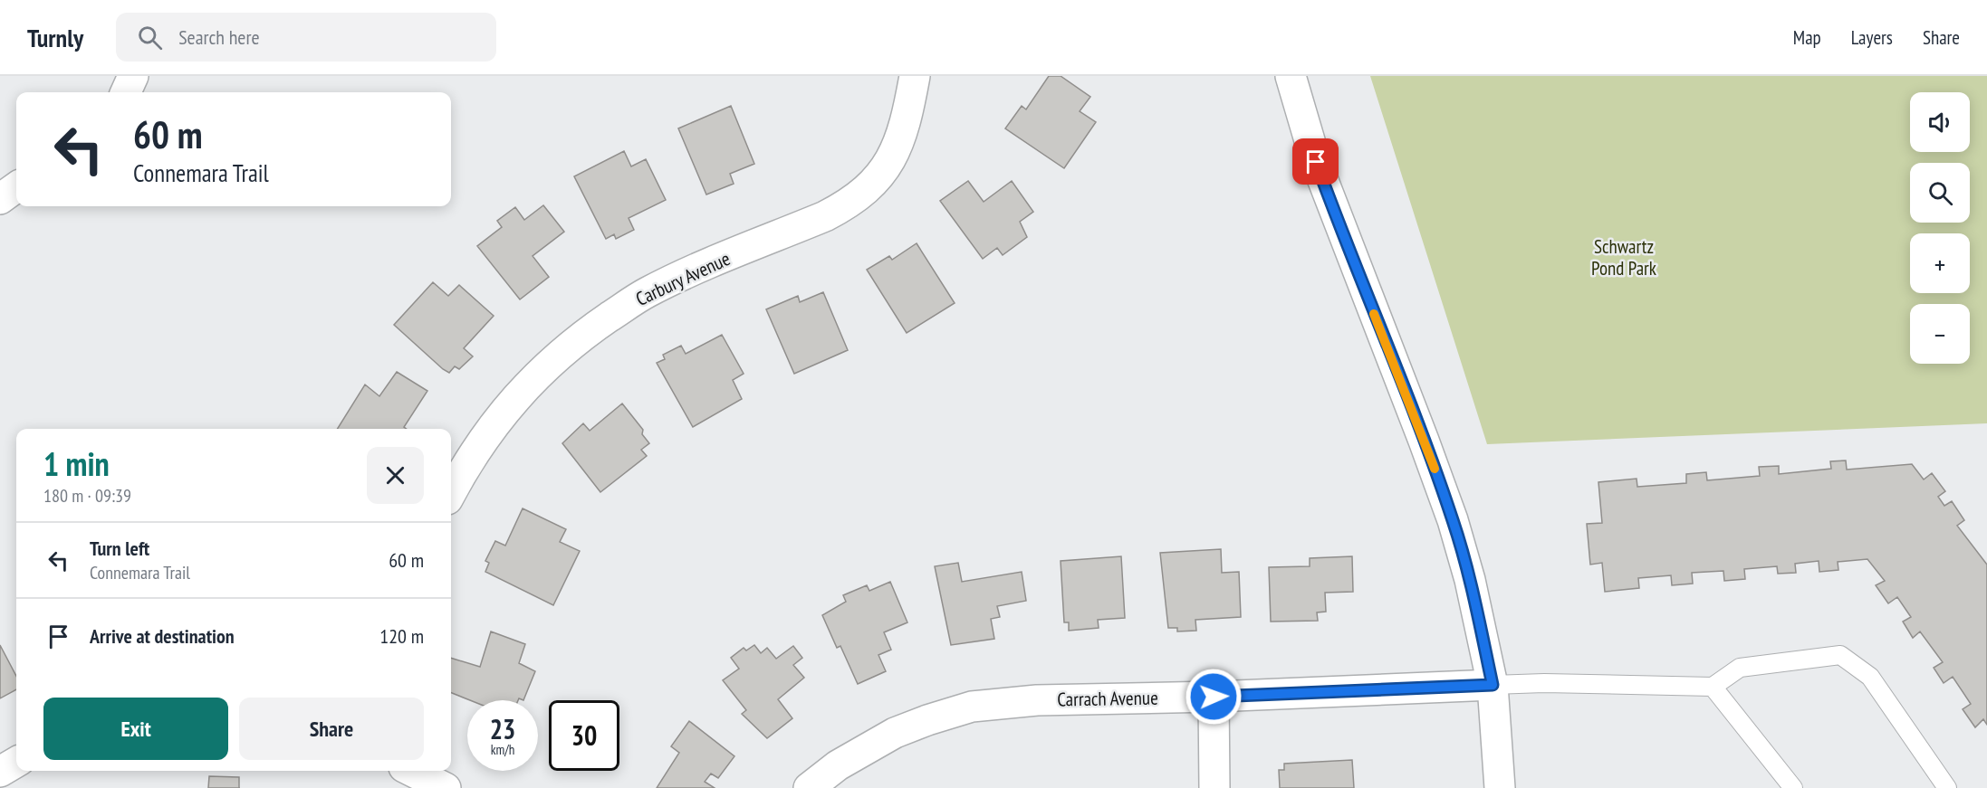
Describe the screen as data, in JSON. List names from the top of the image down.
{
  "streets": {
    "street": ["Carbury Avenue", "Carrach Avenue"]
  },
  "parks": ["Schwartz Pond Park"],
  "page": {
    "header": "Turnly",
    "search": "Search here",
    "nav": ["Map", "Layers", "Share"],
    "map_buttons": ["+", "−"],
    "turn": ["60 m", "Connemara Trail"],
    "heading": ["1 min", "180 m · 09:39"],
    "list": [
      {
        "name": "Turn left",
        "note": "Connemara Trail",
        "value": "60 m"
      },
      {
        "name": "Arrive at destination",
        "value": "120 m"
      }
    ],
    "buttons": ["Exit", "Share"],
    "speed": "23 km/h",
    "limit": "30"
  }
}
